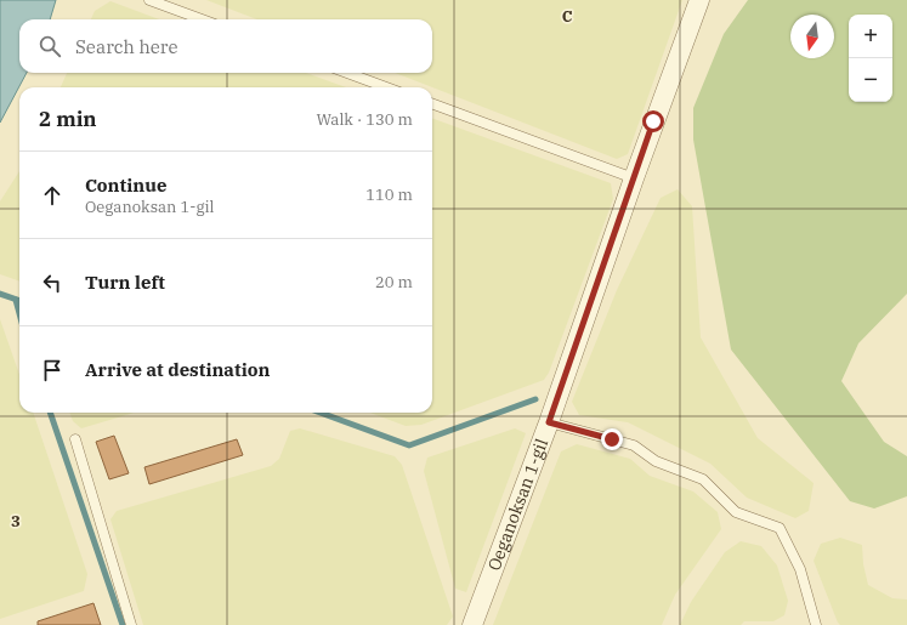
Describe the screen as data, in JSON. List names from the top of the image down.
{
  "streets": {
    "street": ["Oeganoksan 1-gil"]
  },
  "north": "bottom",
  "page": {
    "map_buttons": ["+", "−"],
    "search": "Search here",
    "heading": ["2 min", "Walk · 130 m"],
    "list": [
      ["Continue", "Oeganoksan 1-gil", "110 m"],
      ["Turn left", "20 m"],
      "Arrive at destination"
    ]
  },
  "grid": {
    "columns": ["C"],
    "rows": ["3"]
  }
}
